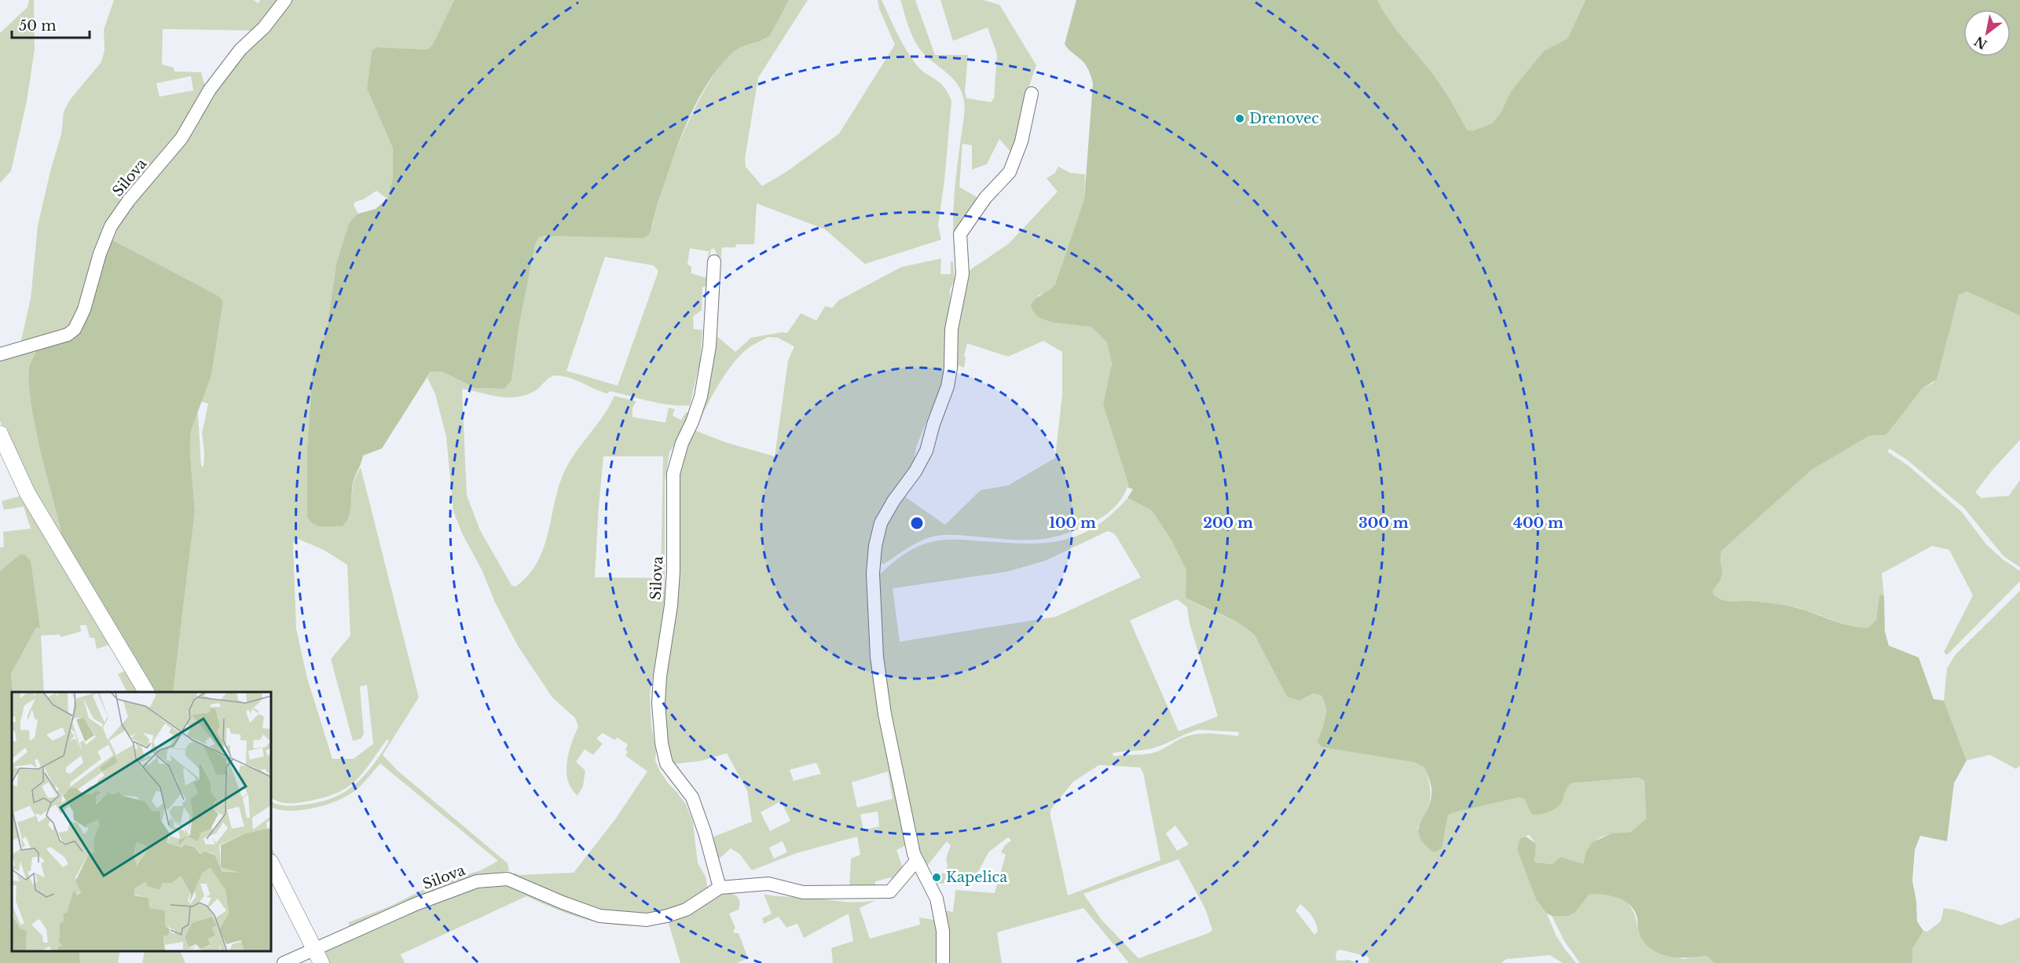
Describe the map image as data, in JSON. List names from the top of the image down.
{
  "streets": {
    "street": ["Silova"]
  },
  "places": ["Drenovec", "Kapelica"],
  "scale_bar": "50 m",
  "north": "bottom left",
  "rings": [
    "100 m",
    "200 m",
    "300 m",
    "400 m"
  ]
}
